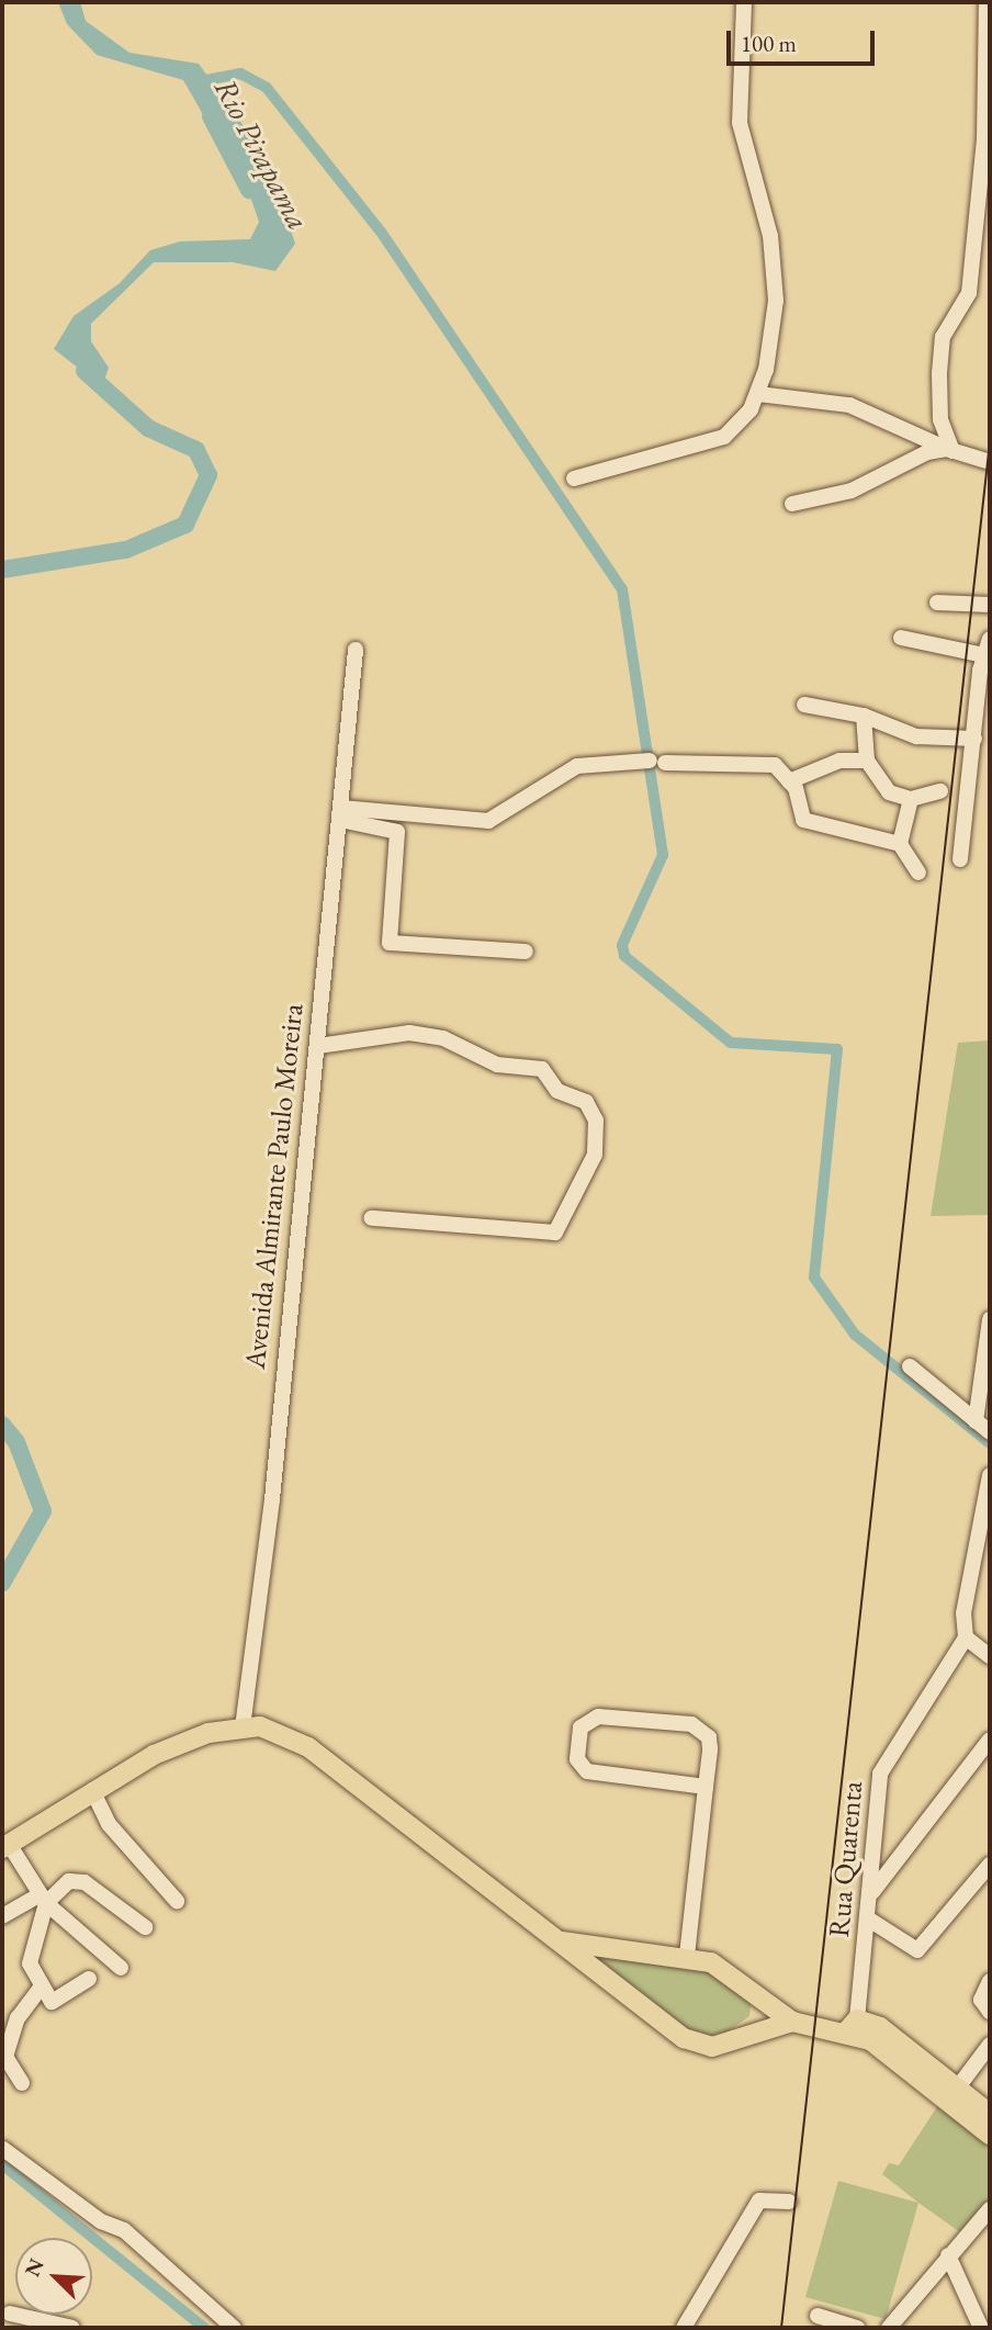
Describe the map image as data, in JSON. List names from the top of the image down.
{
  "streets": {
    "street": ["Avenida Almirante Paulo Moreira", "Rua Quarenta"]
  },
  "water": ["Rio Pirapama"],
  "scale_bar": "100 m",
  "north": "top left"
}
